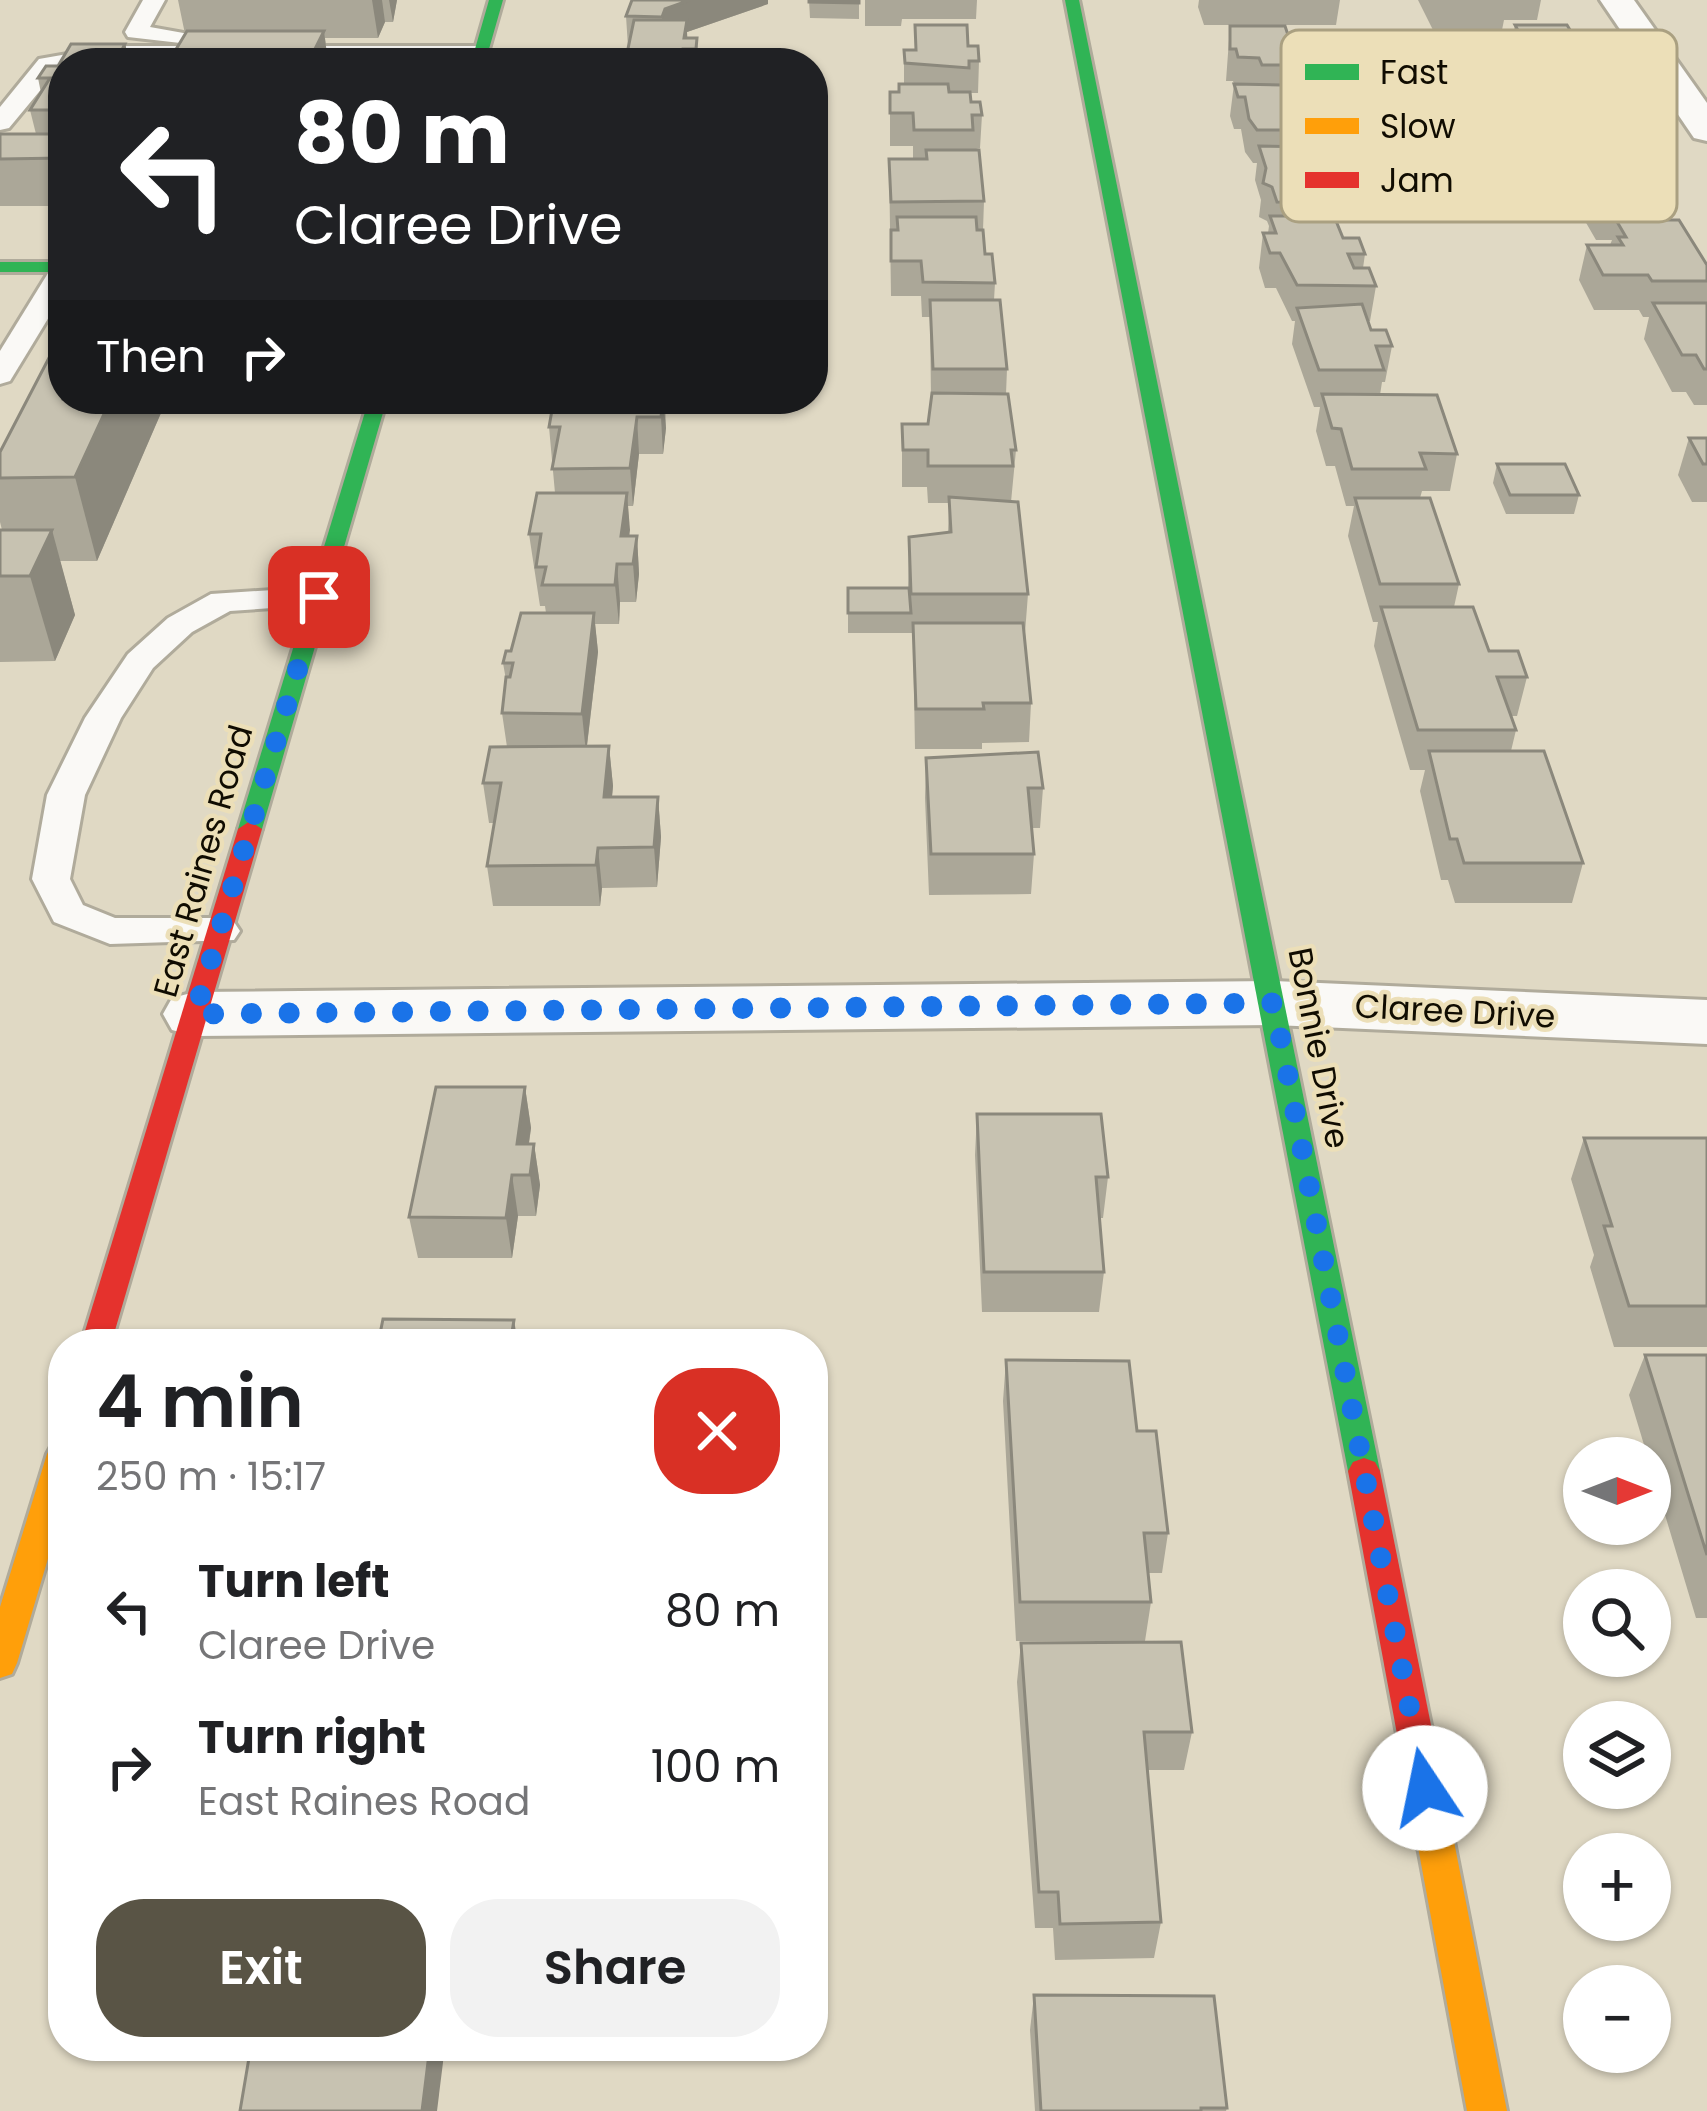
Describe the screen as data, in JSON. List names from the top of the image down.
{
  "streets": {
    "street": ["East Raines Road", "Claree Drive", "Bonnie Drive"]
  },
  "crossings": [
    ["East Raines Road", "Claree Drive"],
    ["Claree Drive", "Bonnie Drive"]
  ],
  "legend": ["Fast", "Slow", "Jam"],
  "north": "right",
  "page": {
    "turn": ["80 m", "Claree Drive"],
    "then": "Then",
    "heading": ["4 min", "250 m · 15:17"],
    "map_buttons": ["+", "−"],
    "list": [
      {
        "name": "Turn left",
        "note": "Claree Drive",
        "value": "80 m"
      },
      {
        "name": "Turn right",
        "note": "East Raines Road",
        "value": "100 m"
      }
    ],
    "buttons": ["Exit", "Share"]
  }
}
